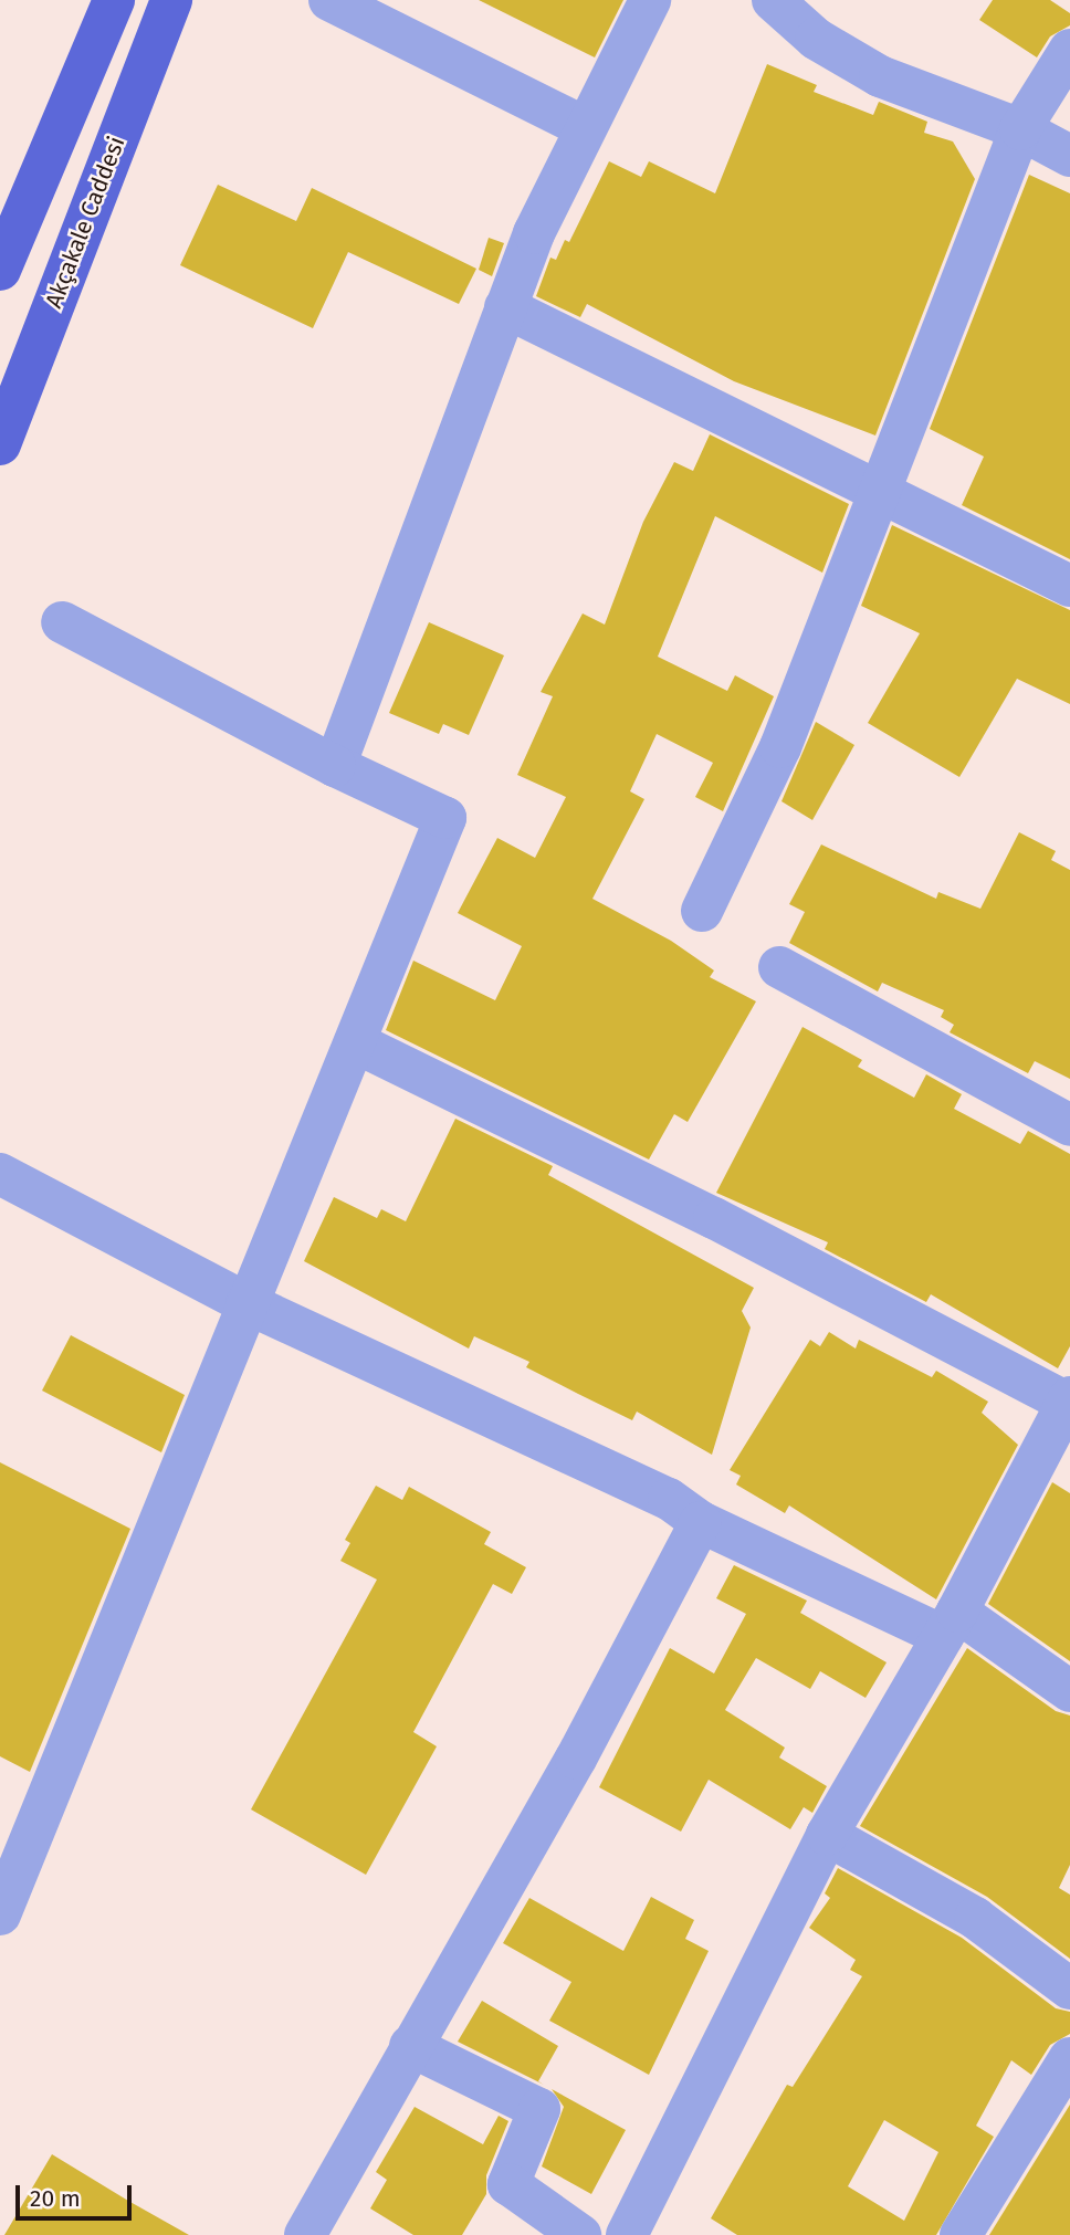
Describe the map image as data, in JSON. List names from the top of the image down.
{
  "streets": {
    "main road": ["Akçakale Caddesi"]
  },
  "scale_bar": "20 m"
}
